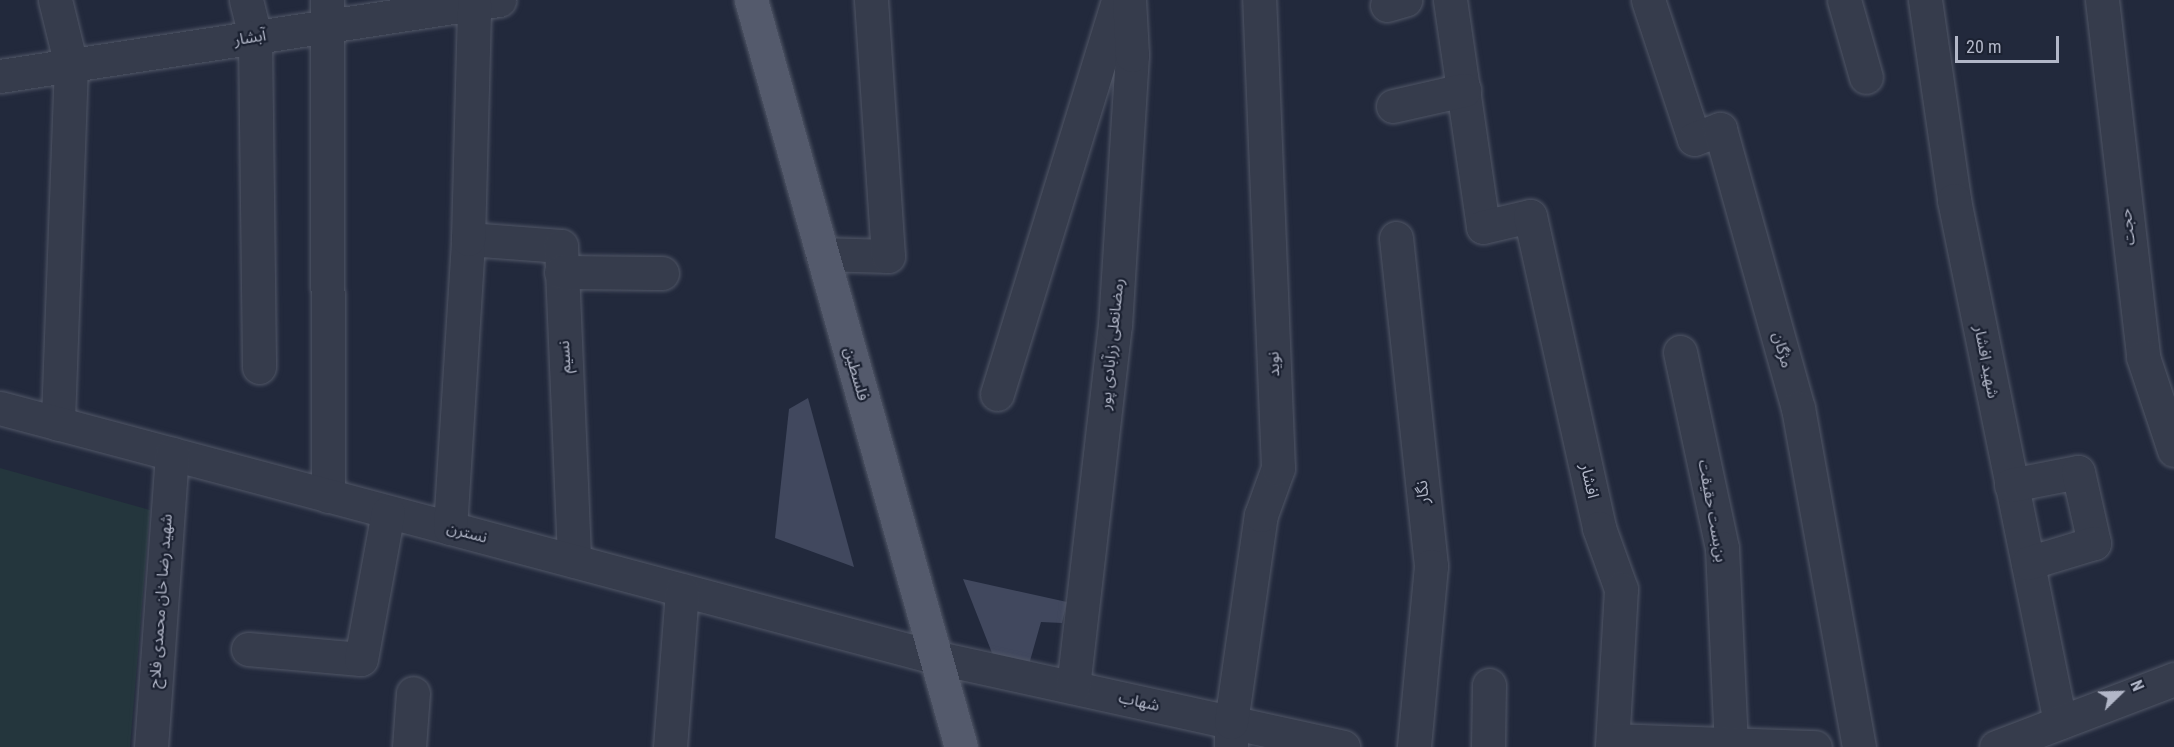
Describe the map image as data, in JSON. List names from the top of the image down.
{
  "streets": {
    "main road": ["فلسطین"],
    "street": [
      "آبشار",
      "حجت",
      "رمضانعلی زرآبادی پور",
      "مژگان",
      "نسیم",
      "شهید افشار",
      "نوید",
      "افشار",
      "نگار",
      "بن‌بست حقیقت",
      "نسترن",
      "شهید رضا خان محمدی فلاح",
      "شهاب"
    ]
  },
  "crossings": [
    ["رمضانعلی زرآبادی پور", "شهاب"],
    ["نسیم", "نسترن"],
    ["نوید", "شهاب"],
    ["فلسطین", "نسترن"],
    ["فلسطین", "شهاب"],
    ["نسترن", "شهید رضا خان محمدی فلاح"],
    ["نسترن", "شهاب"]
  ],
  "scale_bar": "20 m",
  "north": "top right"
}
